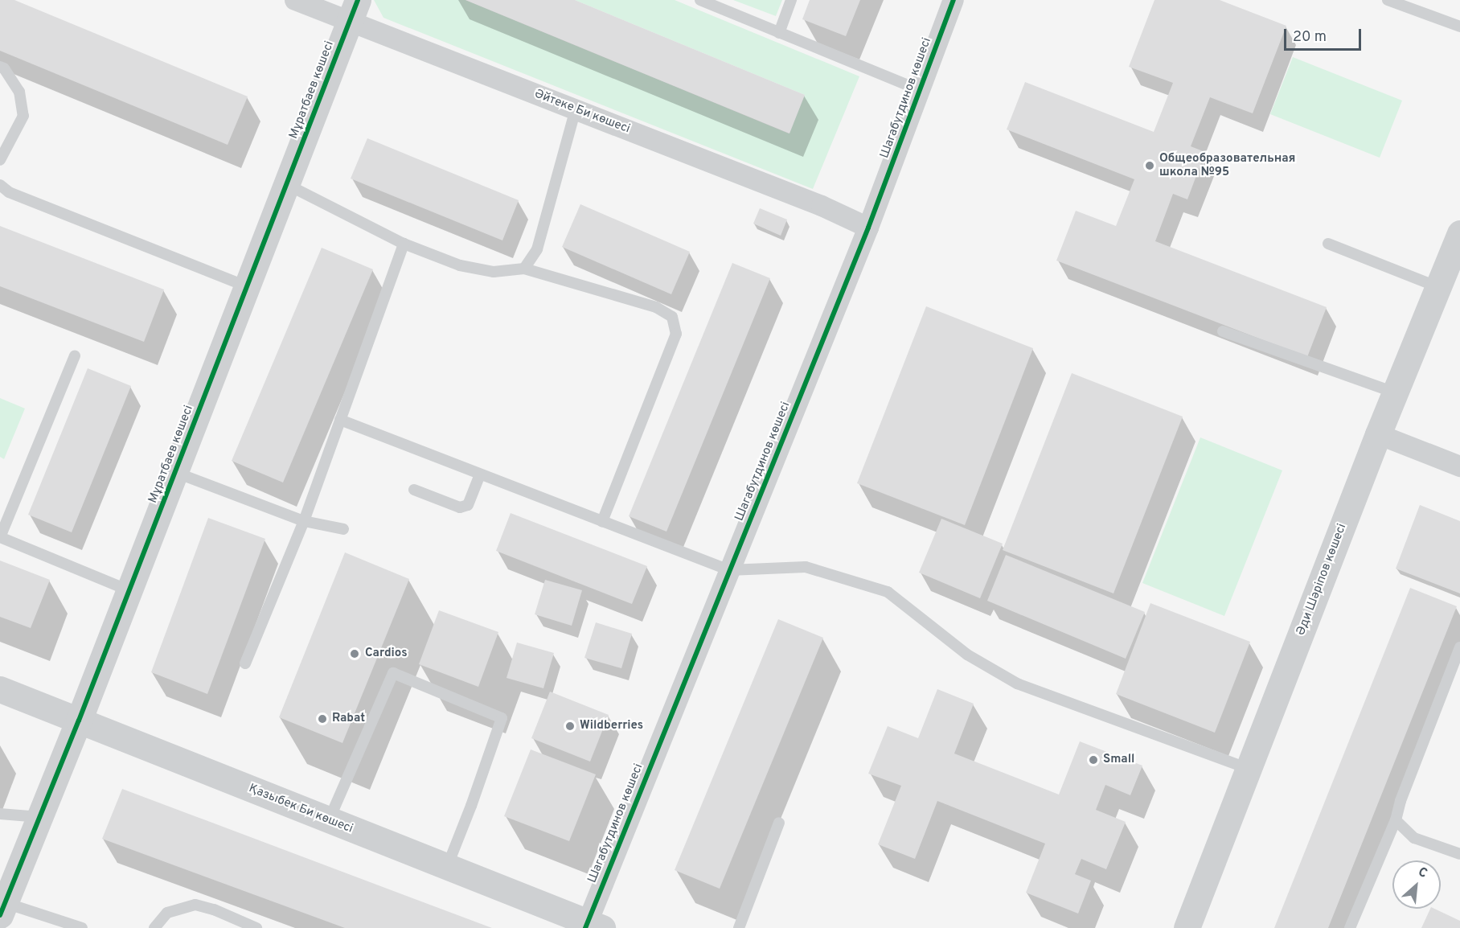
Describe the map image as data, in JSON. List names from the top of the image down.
{
  "streets": {
    "street": [
      "Мұратбаев көшесі",
      "Шагабутдинов көшесі",
      "Әйтеке Би көшесі",
      "Әди Шәріпов көшесі",
      "Қазыбек Би көшесі"
    ]
  },
  "crossings": [
    ["Мұратбаев көшесі", "Әйтеке Би көшесі"],
    ["Мұратбаев көшесі", "Қазыбек Би көшесі"],
    ["Шагабутдинов көшесі", "Әйтеке Би көшесі"],
    ["Шагабутдинов көшесі", "Қазыбек Би көшесі"]
  ],
  "places": [
    "Общеобразовательная школа №95",
    "Cardios",
    "Rabat",
    "Wildberries",
    "Small"
  ],
  "scale_bar": "20 m",
  "north": "top right"
}
